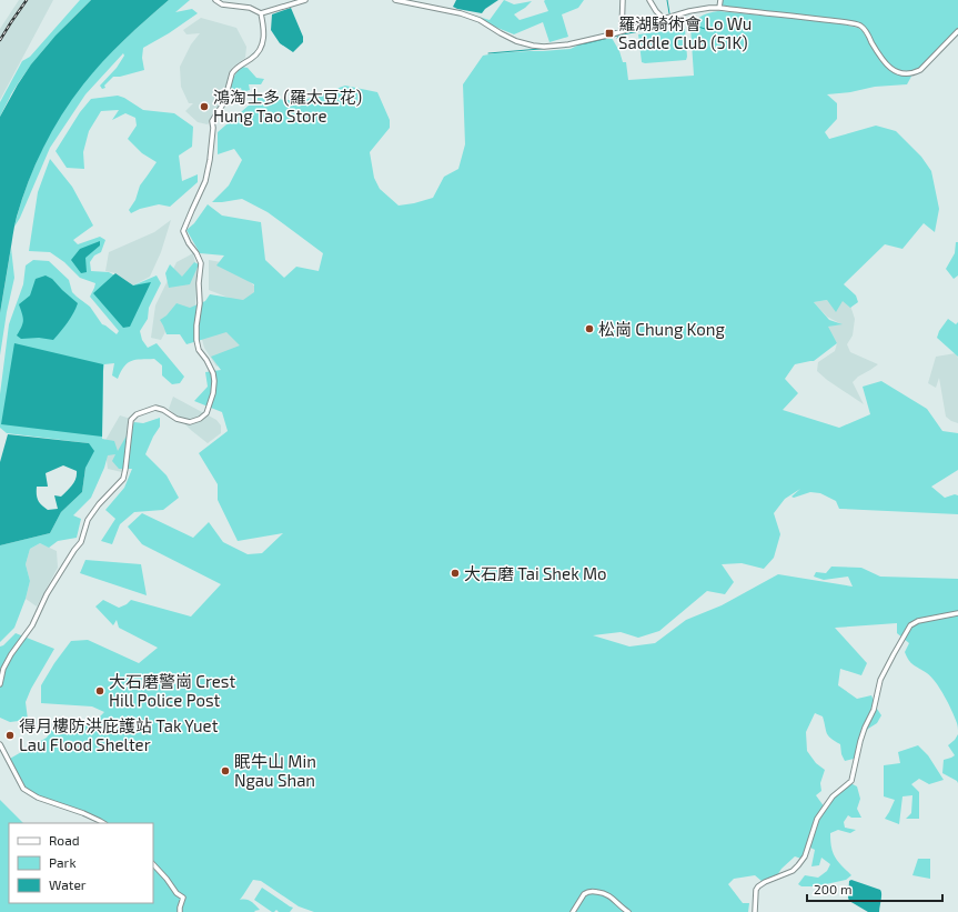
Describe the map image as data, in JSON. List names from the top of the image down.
{
  "places": {
    "transit": ["羅湖騎術會 Lo Wu Saddle Club (51K)"],
    "other": [
      "鴻淘士多 (羅太豆花) Hung Tao Store",
      "松崗 Chung Kong",
      "大石磨 Tai Shek Mo",
      "大石磨警崗 Crest Hill Police Post",
      "得月樓防洪庇護站 Tak Yuet Lau Flood Shelter",
      "眠牛山 Min Ngau Shan"
    ]
  },
  "legend": ["Road", "Park", "Water"],
  "scale_bar": "200 m"
}
